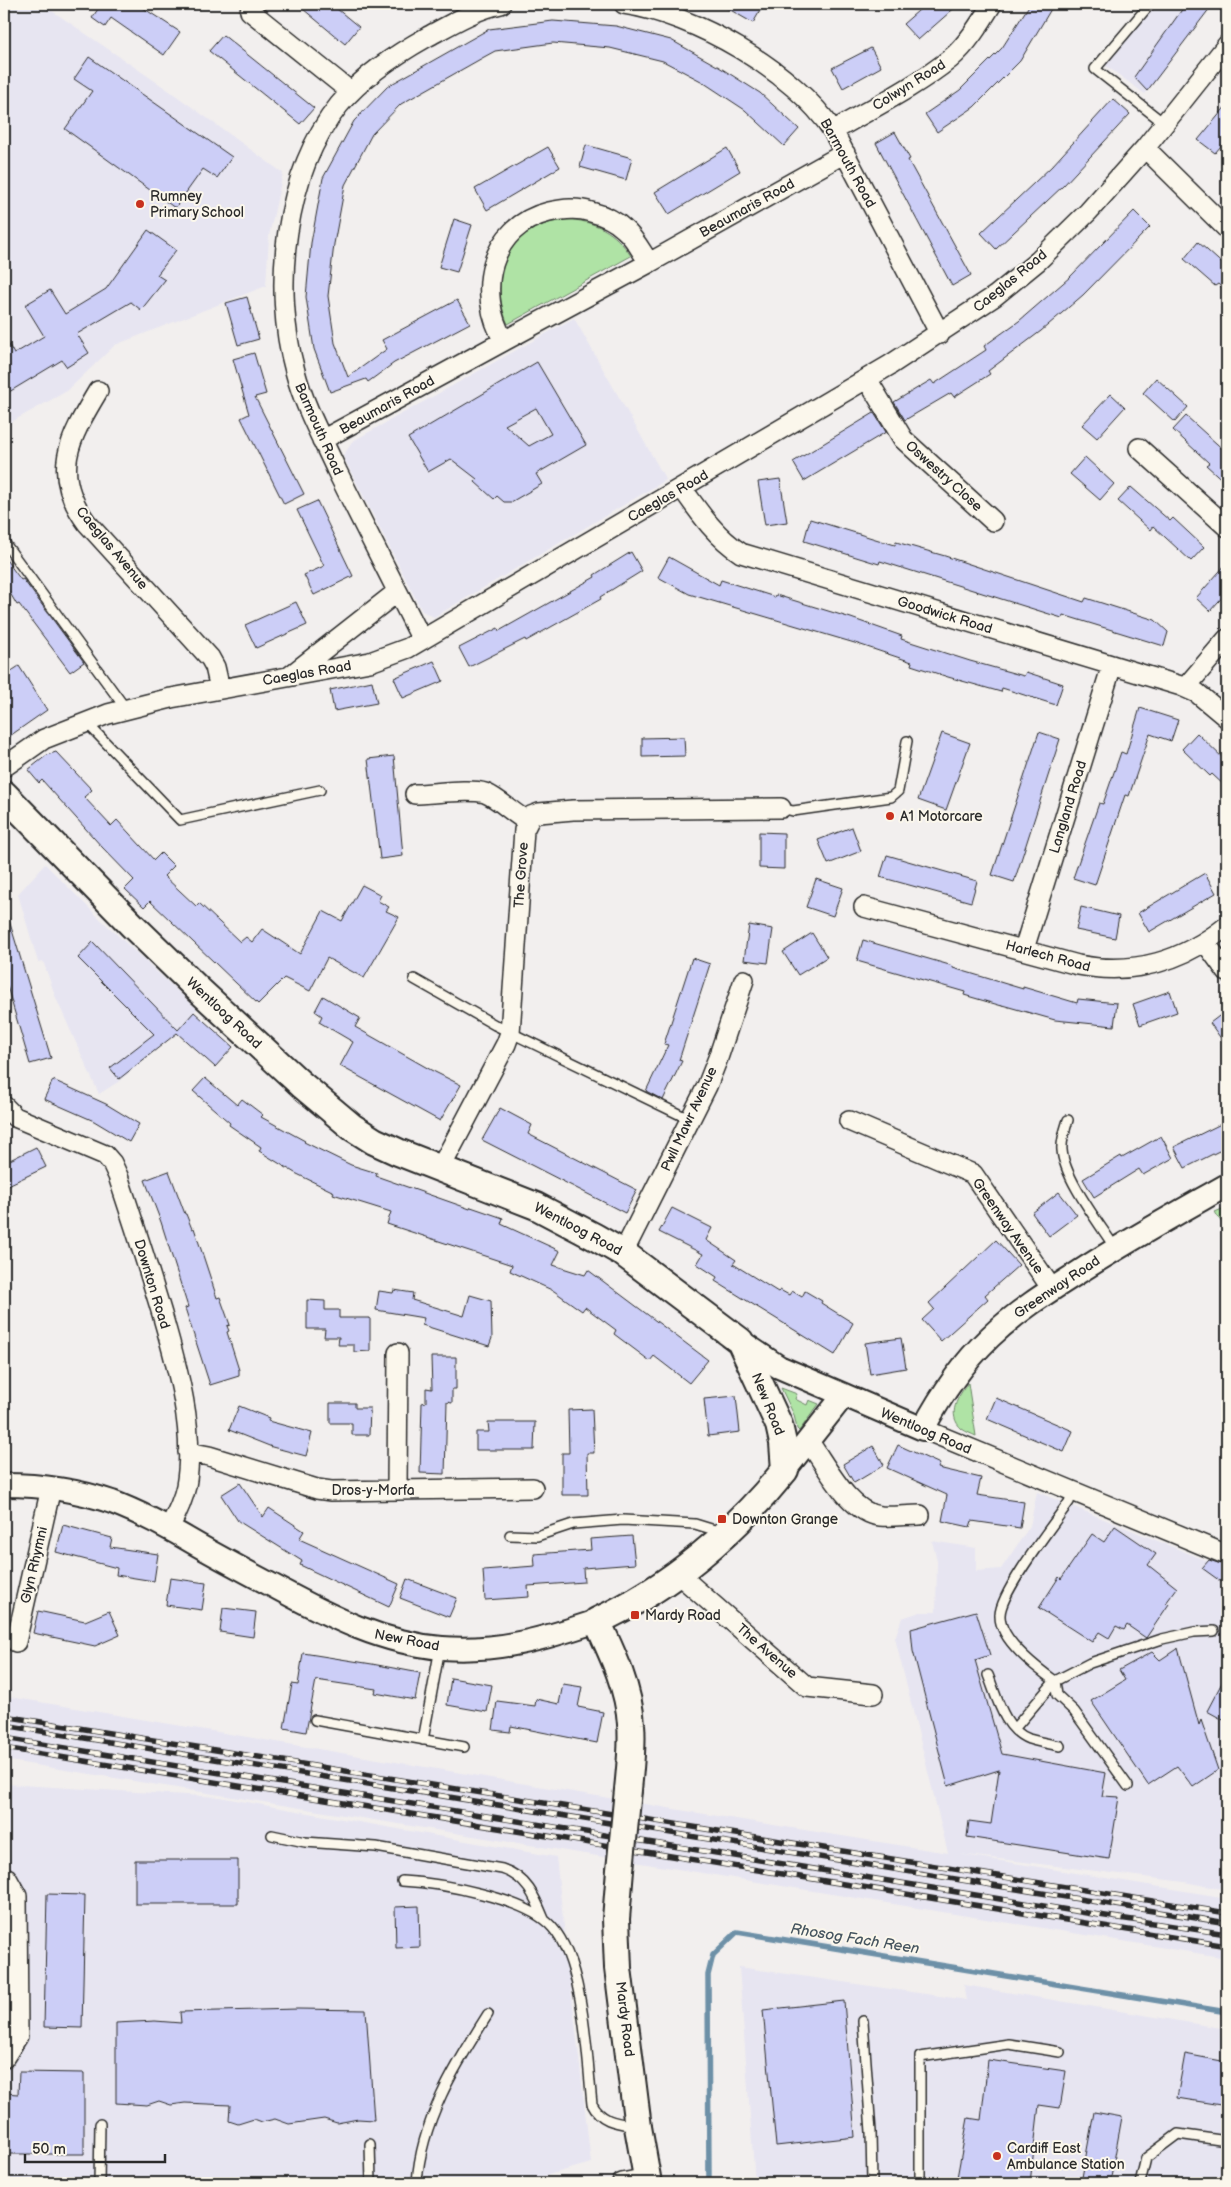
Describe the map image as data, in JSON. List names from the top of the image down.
{
  "streets": {
    "main road": ["Wentloog Road", "New Road", "Mardy Road"],
    "street": [
      "Colwyn Road",
      "Barmouth Road",
      "Beaumaris Road",
      "Caeglas Road",
      "Oswestry Close",
      "Caeglas Avenue",
      "Goodwick Road",
      "Langland Road",
      "The Grove",
      "Harlech Road",
      "Pwll Mawr Avenue",
      "Greenway Avenue",
      "Downton Road",
      "Greenway Road",
      "Dros-y-Morfa",
      "Glyn Rhymni",
      "The Avenue"
    ]
  },
  "crossings": [
    ["Colwyn Road", "Barmouth Road"],
    ["Barmouth Road", "Beaumaris Road"],
    ["Barmouth Road", "Caeglas Road"],
    ["Caeglas Road", "Oswestry Close"],
    ["Caeglas Road", "Caeglas Avenue"],
    ["Caeglas Road", "Goodwick Road"],
    ["Goodwick Road", "Langland Road"],
    ["Langland Road", "Harlech Road"],
    ["The Grove", "Wentloog Road"],
    ["Wentloog Road", "Pwll Mawr Avenue"],
    ["Wentloog Road", "Greenway Road"],
    ["Wentloog Road", "New Road"],
    ["Greenway Avenue", "Greenway Road"],
    ["Downton Road", "New Road"],
    ["Downton Road", "Dros-y-Morfa"],
    ["New Road", "Glyn Rhymni"],
    ["New Road", "The Avenue"],
    ["New Road", "Mardy Road"]
  ],
  "water": ["Rhosog Fach Reen"],
  "places": {
    "other": ["Rumney Primary School", "A1 Motorcare", "Cardiff East Ambulance Station"],
    "transit": ["Downton Grange", "Mardy Road"]
  },
  "scale_bar": "50 m"
}
